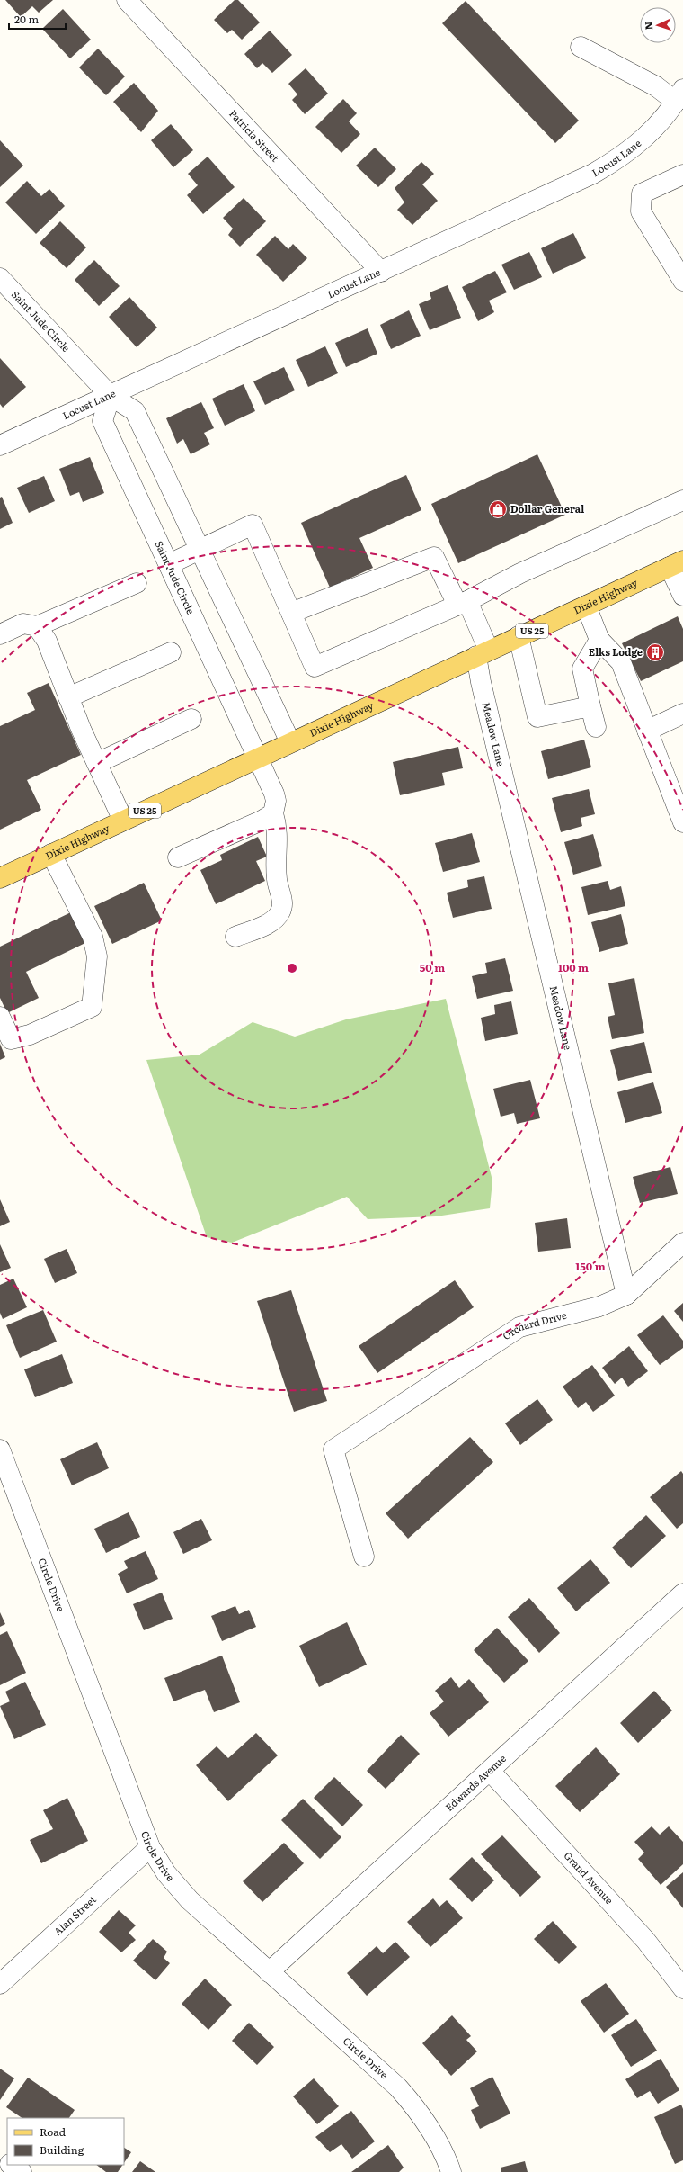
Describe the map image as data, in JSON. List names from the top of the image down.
{
  "streets": {
    "main road": ["Dixie Highway", "US 25"],
    "street": [
      "Patricia Street",
      "Locust Lane",
      "Saint Jude Circle",
      "Meadow Lane",
      "Orchard Drive",
      "Circle Drive",
      "Edwards Avenue",
      "Grand Avenue",
      "Alan Street"
    ]
  },
  "crossings": [
    ["Patricia Street", "Locust Lane"],
    ["Locust Lane", "Saint Jude Circle"],
    ["Saint Jude Circle", "Dixie Highway"],
    ["Dixie Highway", "Meadow Lane"],
    ["Meadow Lane", "Orchard Drive"],
    ["Circle Drive", "Edwards Avenue"],
    ["Circle Drive", "Alan Street"],
    ["Edwards Avenue", "Grand Avenue"]
  ],
  "places": {
    "shop": ["Dollar General"],
    "building": ["Elks Lodge"]
  },
  "legend": ["Road", "Building"],
  "scale_bar": "20 m",
  "north": "left",
  "rings": ["50 m", "100 m", "150 m"]
}
